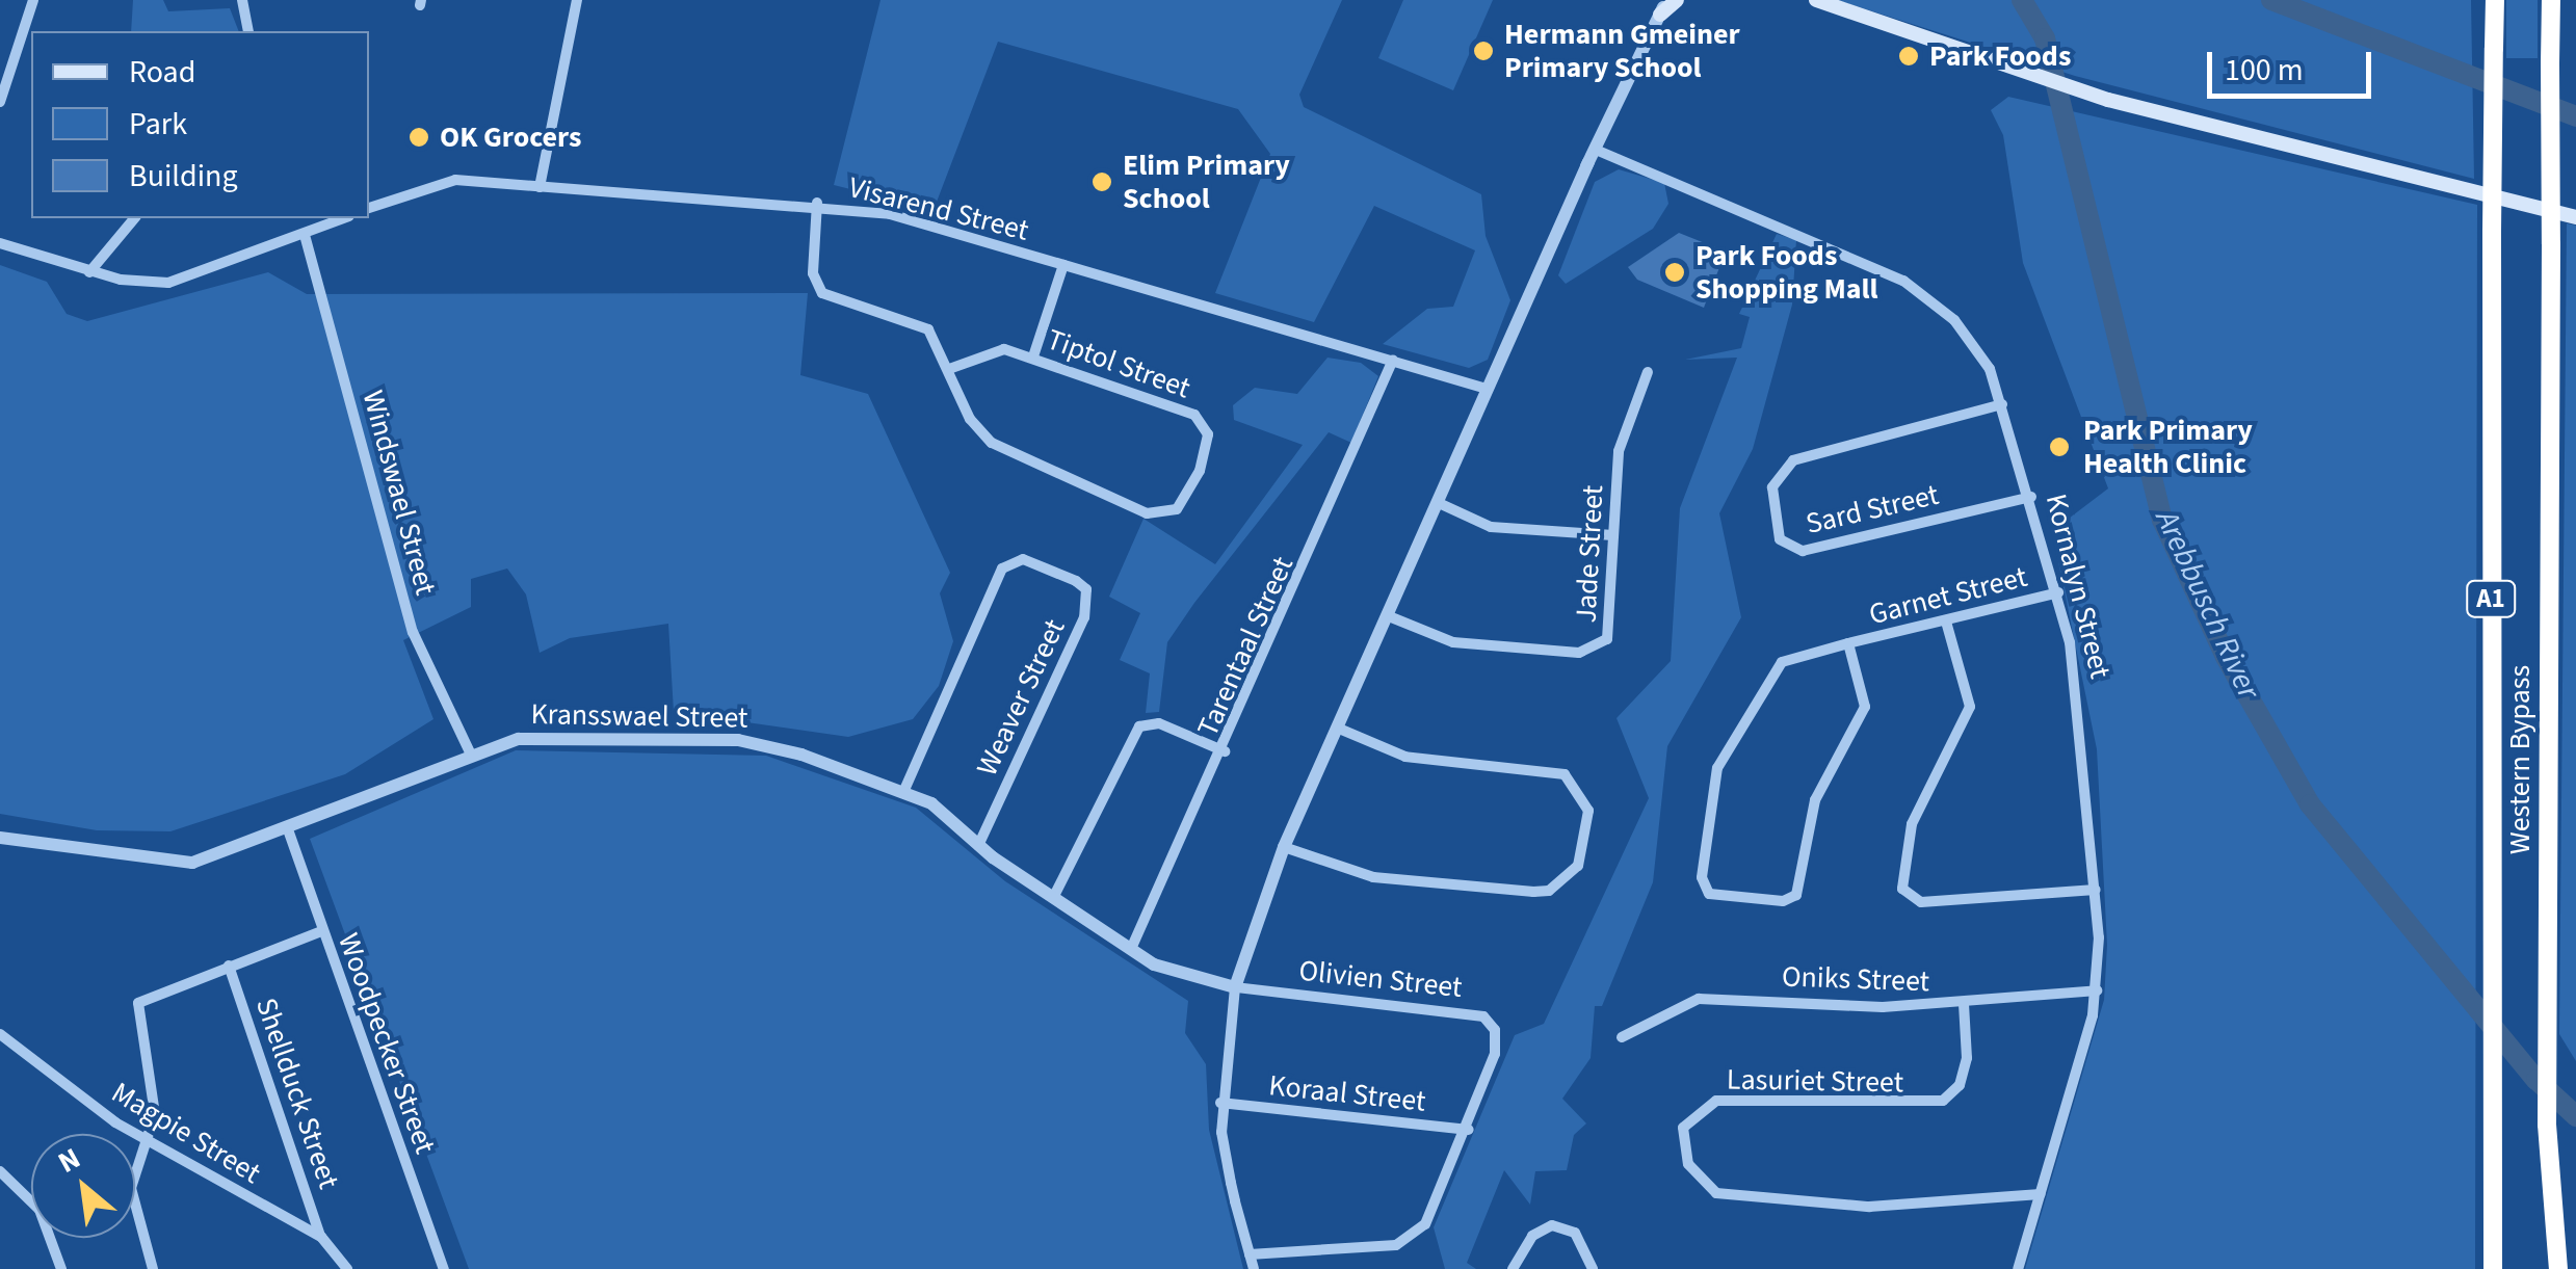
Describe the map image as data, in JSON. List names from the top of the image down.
{
  "streets": {
    "highway": ["A1", "Western Bypass"],
    "street": [
      "Visarend Street",
      "Tiptol Street",
      "Windswael Street",
      "Sard Street",
      "Jade Street",
      "Kornalyn Street",
      "Garnet Street",
      "Tarentaal Street",
      "Weaver Street",
      "Kransswael Street",
      "Olivien Street",
      "Oniks Street",
      "Woodpecker Street",
      "Lasuriet Street",
      "Shellduck Street",
      "Koraal Street",
      "Magpie Street"
    ]
  },
  "crossings": [
    ["Visarend Street", "Tiptol Street"],
    ["Visarend Street", "Tarentaal Street"],
    ["Windswael Street", "Kransswael Street"],
    ["Sard Street", "Kornalyn Street"],
    ["Kornalyn Street", "Garnet Street"],
    ["Kornalyn Street", "Oniks Street"],
    ["Kornalyn Street", "Lasuriet Street"],
    ["Tarentaal Street", "Kransswael Street"],
    ["Weaver Street", "Kransswael Street"],
    ["Kransswael Street", "Olivien Street"],
    ["Kransswael Street", "Woodpecker Street"],
    ["Olivien Street", "Koraal Street"],
    ["Oniks Street", "Lasuriet Street"],
    ["Shellduck Street", "Magpie Street"]
  ],
  "water": ["Arebbusch River"],
  "places": [
    "Hermann Gmeiner Primary School",
    "Park Foods",
    "OK Grocers",
    "Elim Primary School",
    "Park Foods Shopping Mall",
    "Park Primary Health Clinic"
  ],
  "legend": ["Road", "Park", "Building"],
  "scale_bar": "100 m",
  "north": "top left"
}
